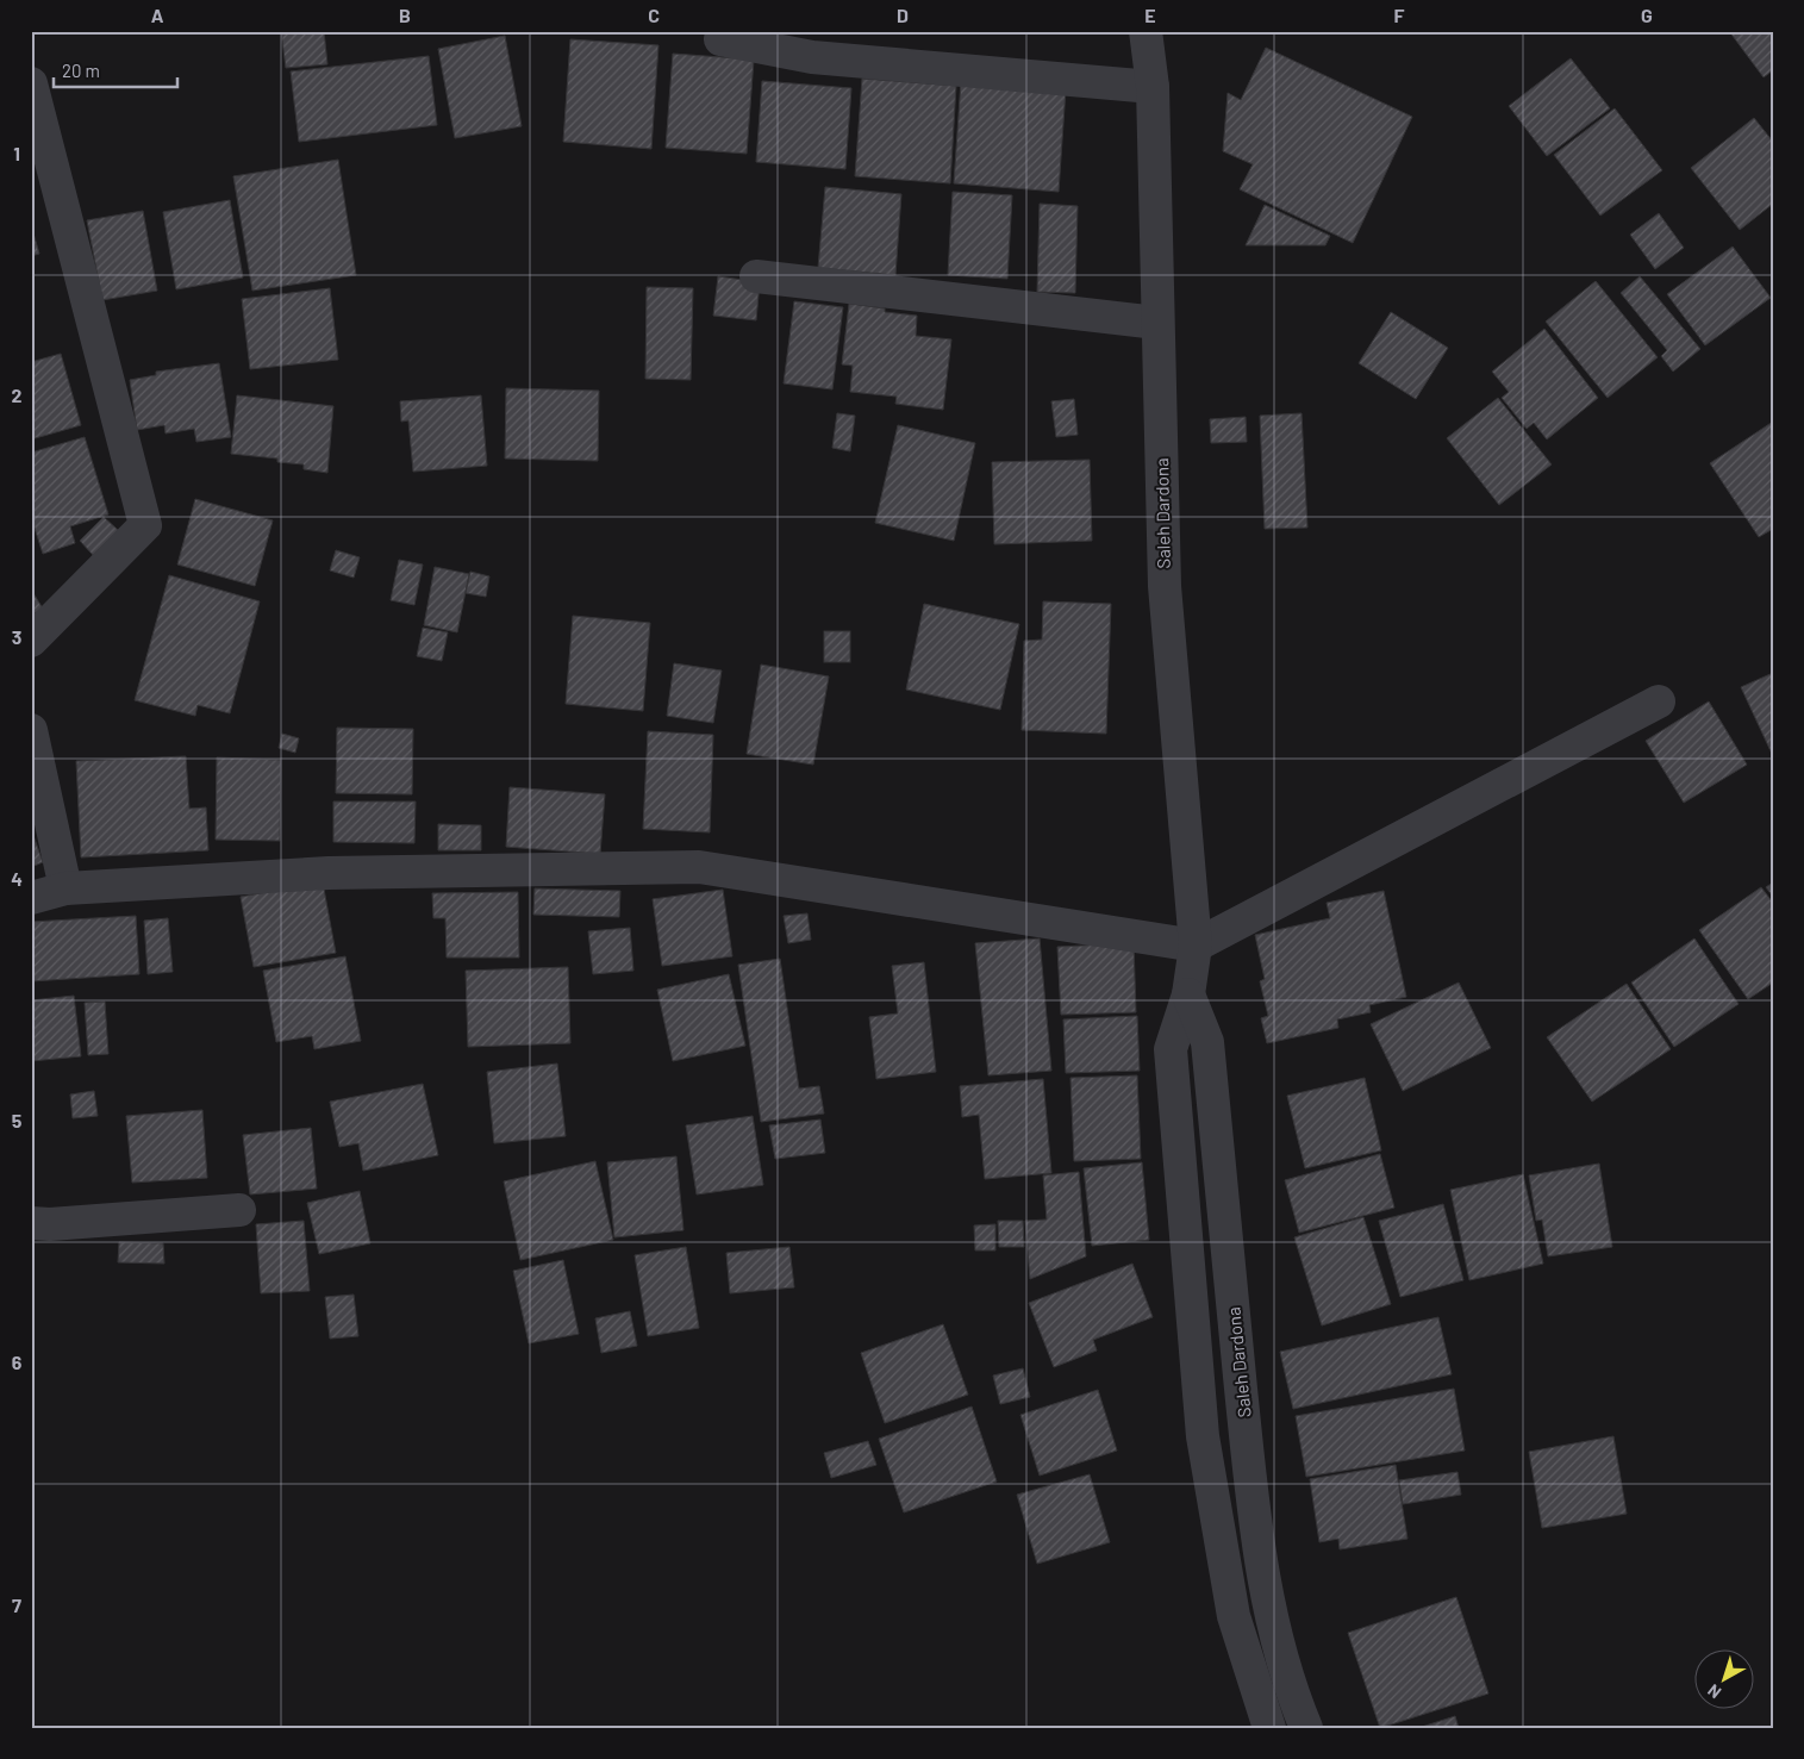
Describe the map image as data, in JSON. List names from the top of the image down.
{
  "streets": {
    "street": ["Saleh Dardona"]
  },
  "scale_bar": "20 m",
  "north": "bottom left",
  "grid": {
    "columns": [
      "A",
      "B",
      "C",
      "D",
      "E",
      "F",
      "G"
    ],
    "rows": [
      "1",
      "2",
      "3",
      "4",
      "5",
      "6",
      "7"
    ]
  }
}
